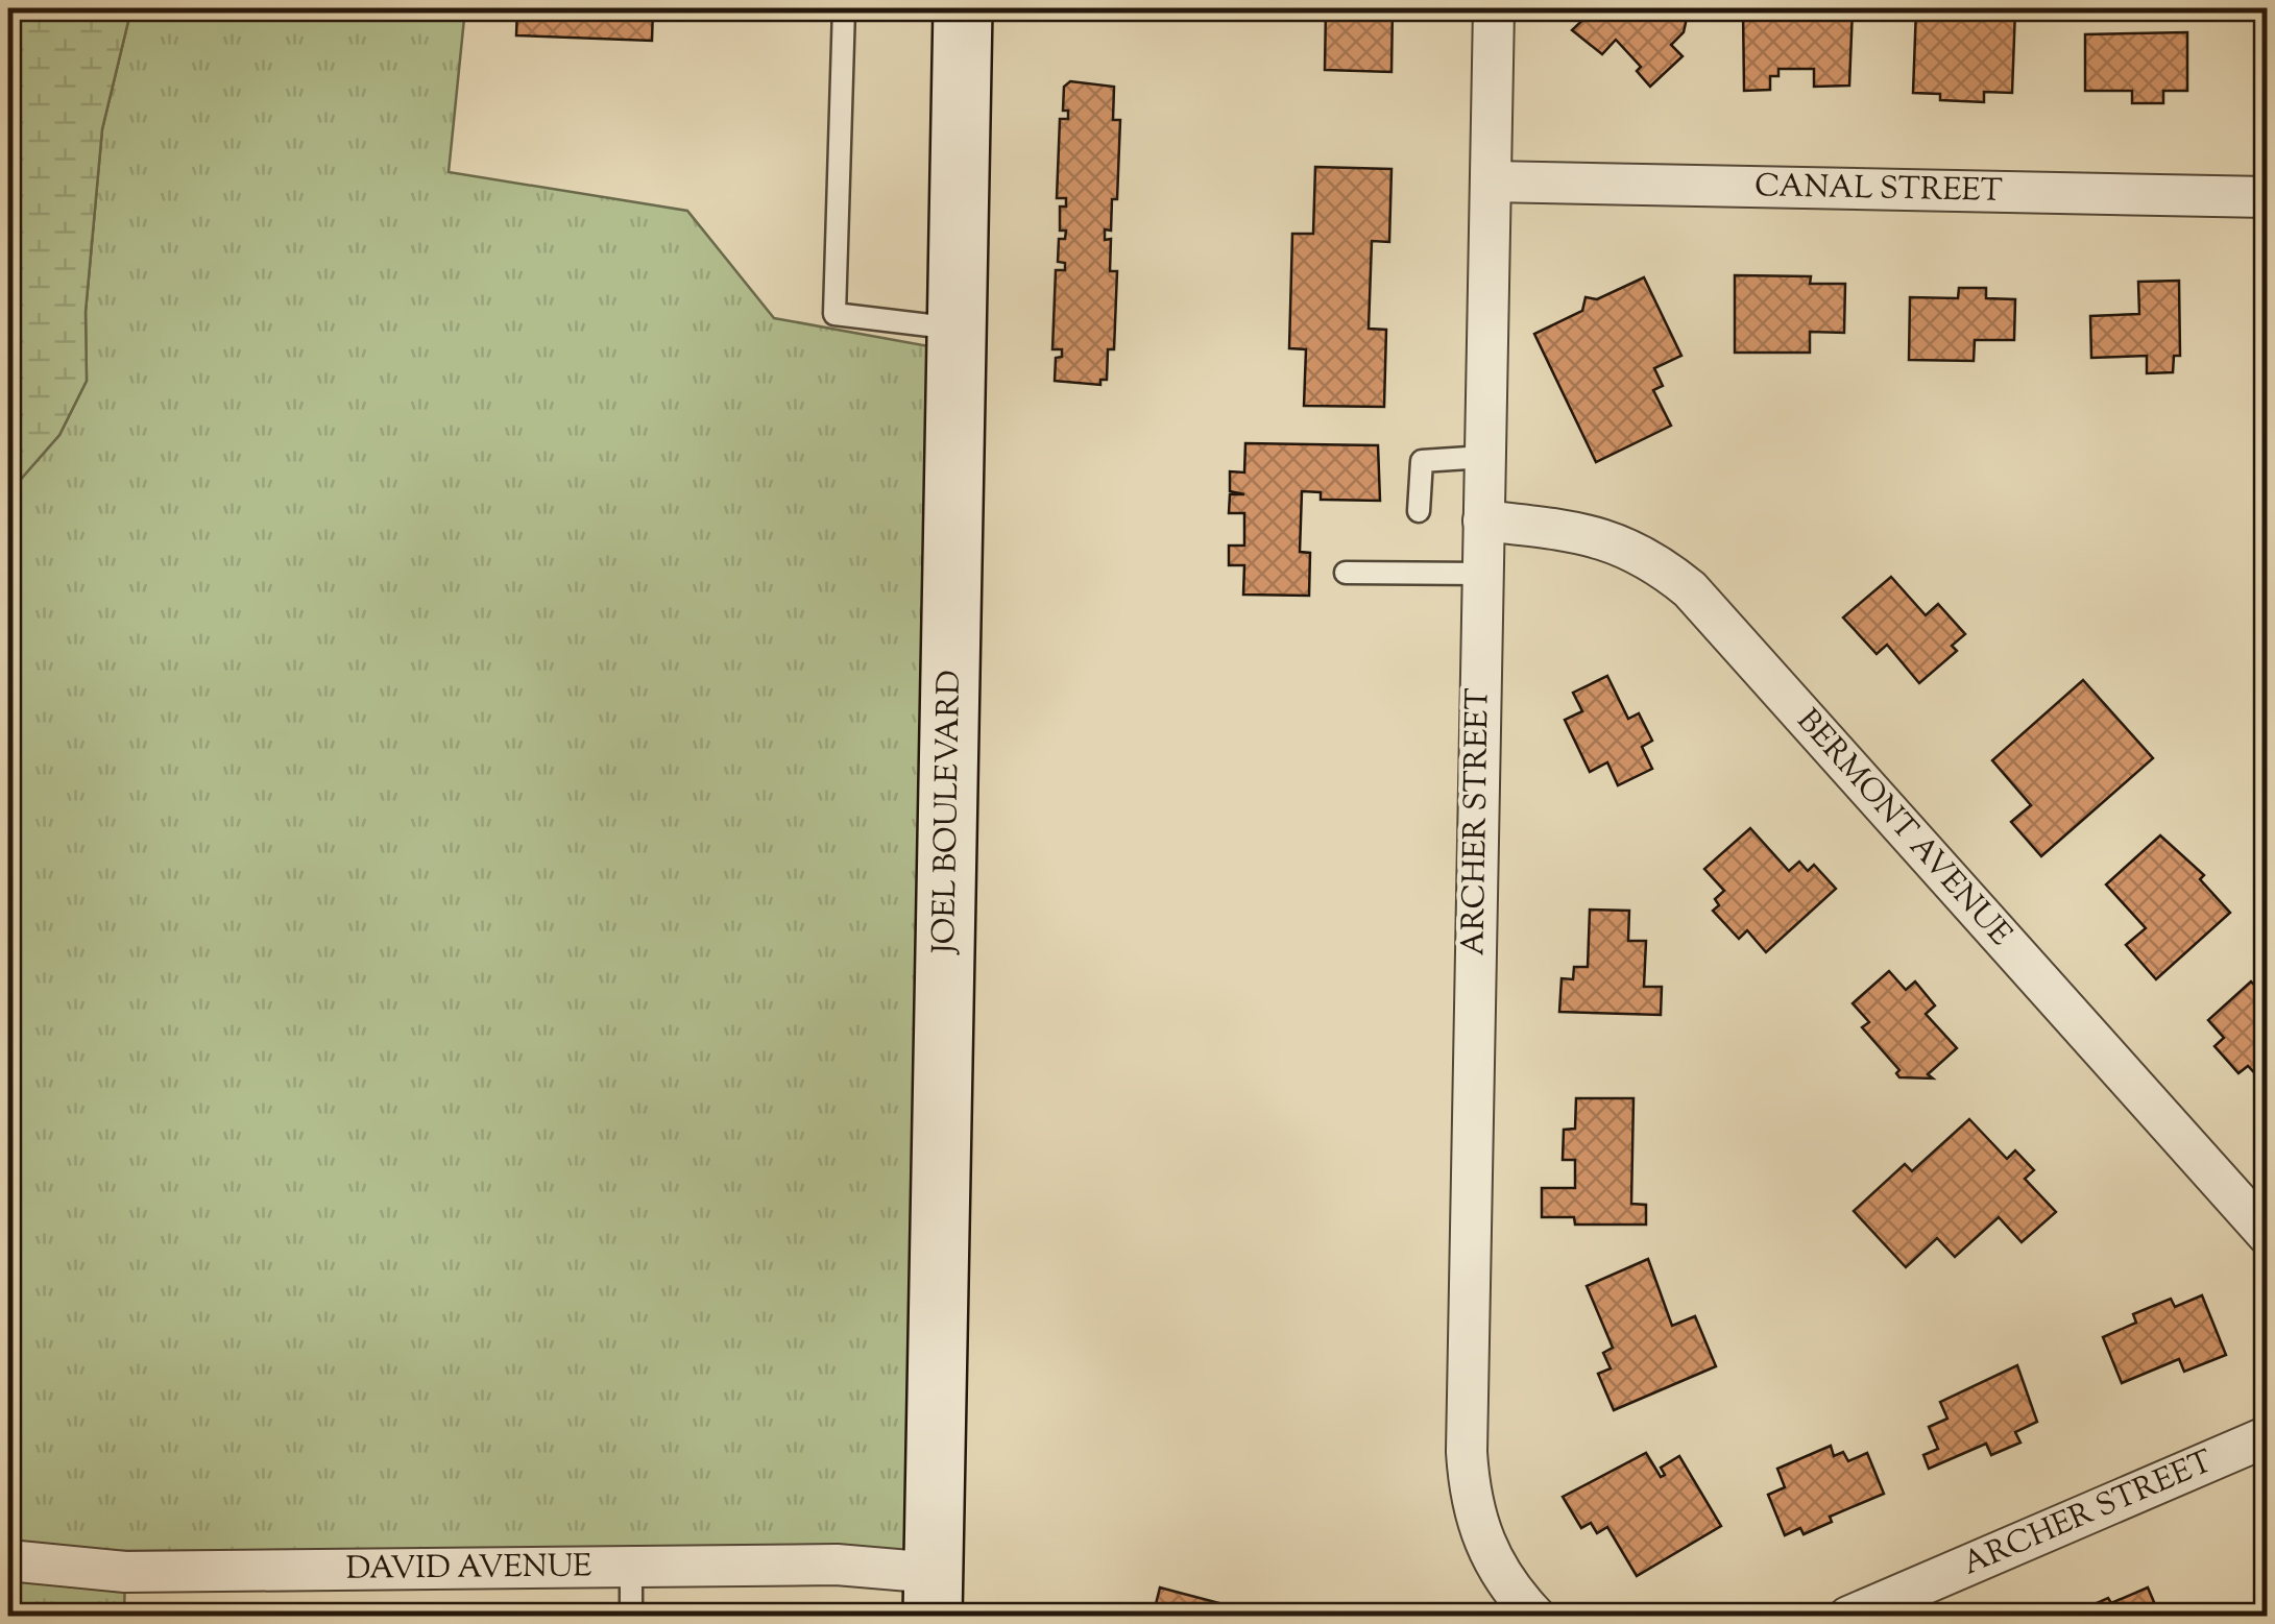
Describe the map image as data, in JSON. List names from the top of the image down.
{
  "streets": {
    "main road": ["JOEL BOULEVARD"],
    "street": [
      "CANAL STREET",
      "ARCHER STREET",
      "BERMONT AVENUE",
      "DAVID AVENUE"
    ]
  },
  "crossings": [
    ["CANAL STREET", "ARCHER STREET"],
    ["JOEL BOULEVARD", "DAVID AVENUE"],
    ["ARCHER STREET", "BERMONT AVENUE"]
  ]
}
